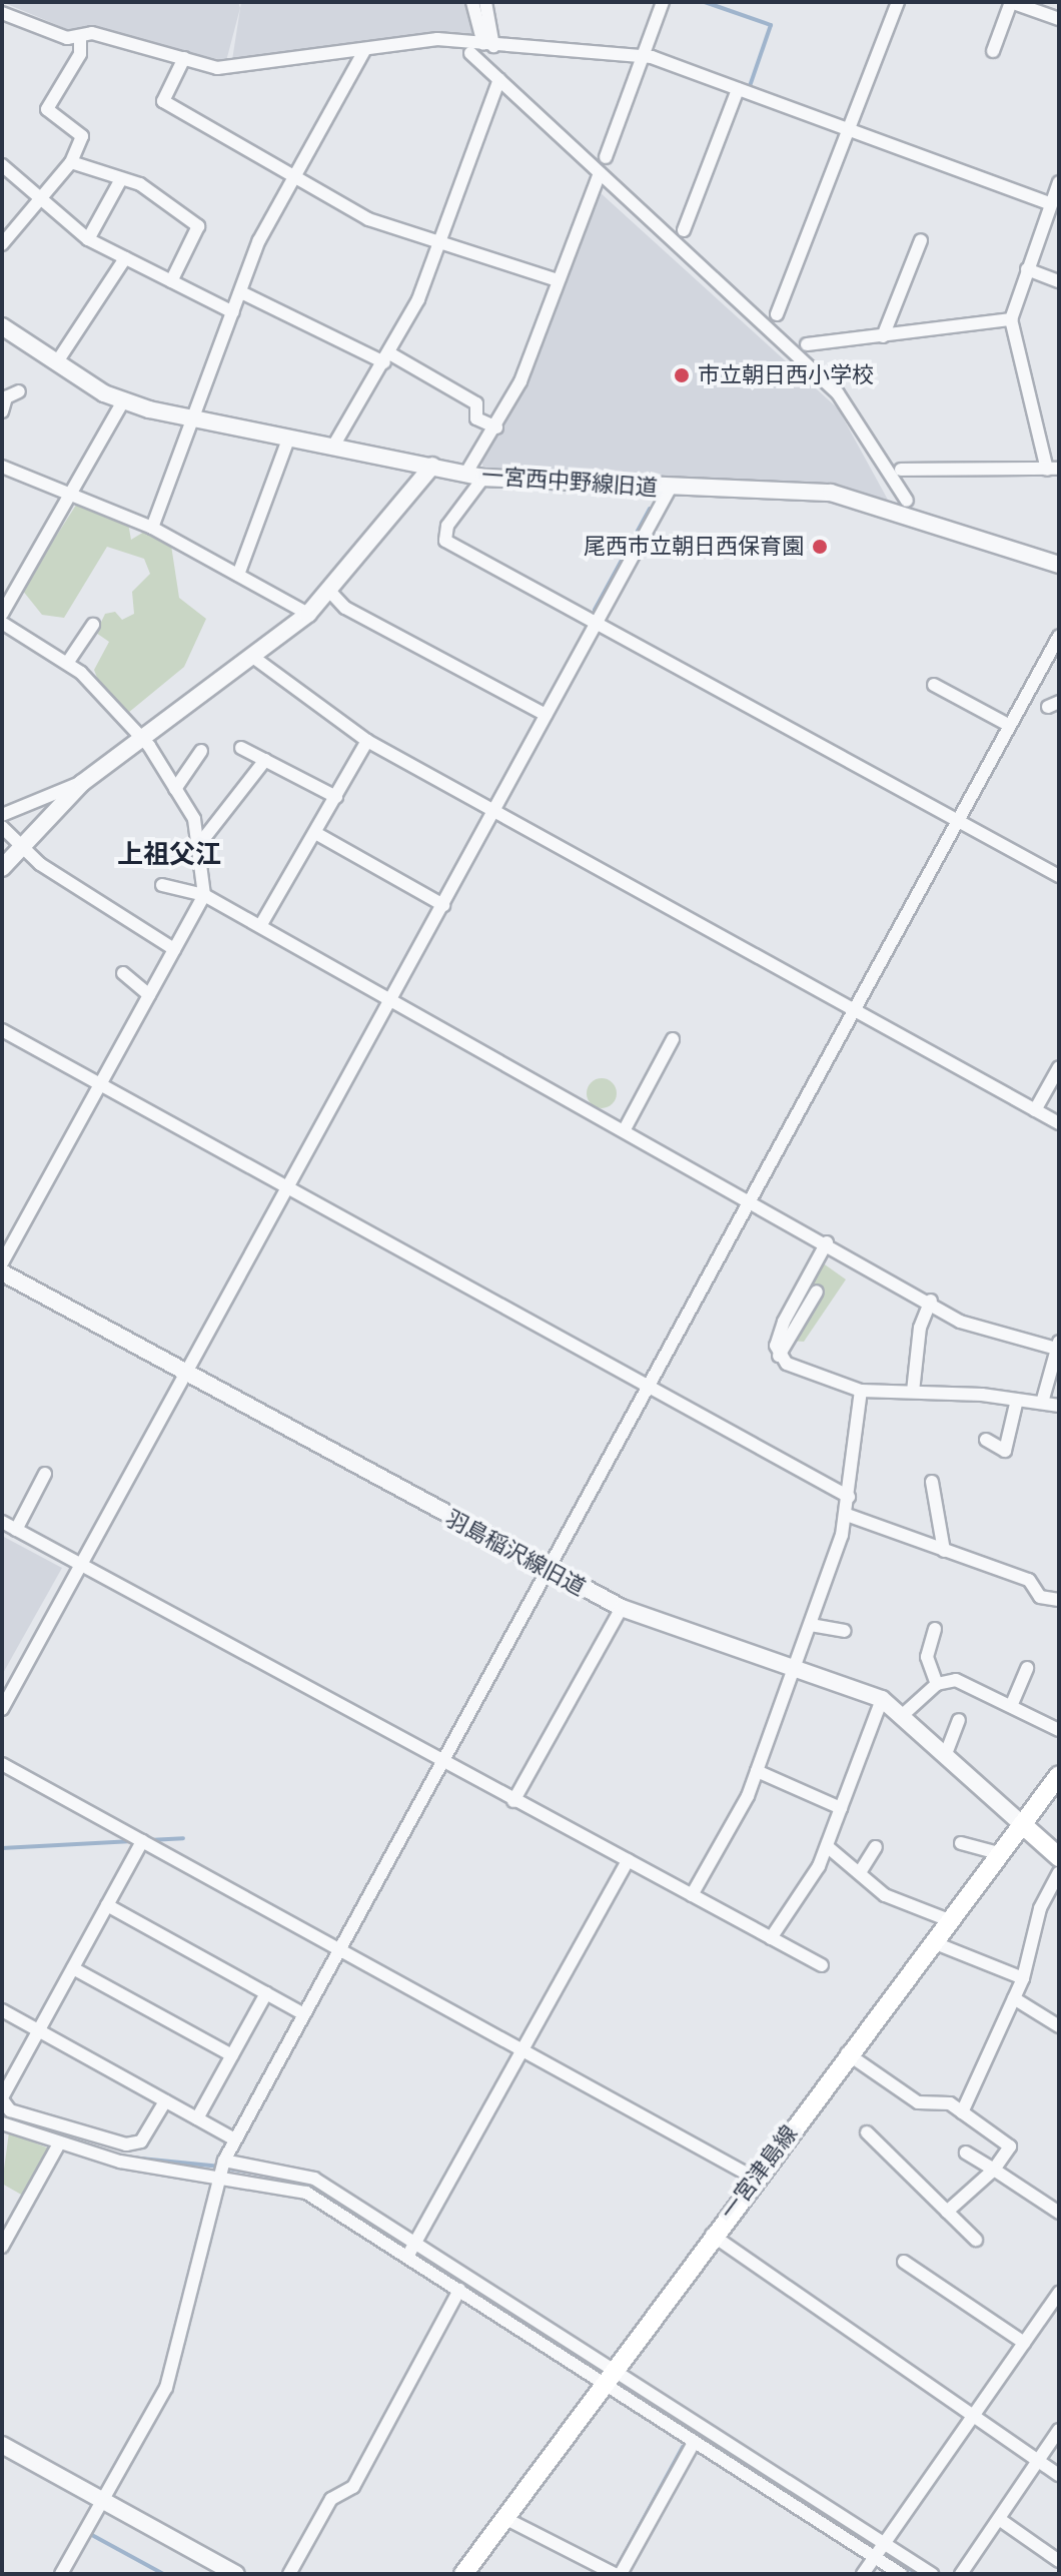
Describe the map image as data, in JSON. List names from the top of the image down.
{
  "streets": {
    "main road": ["一宮津島線"],
    "street": ["一宮西中野線旧道", "羽島稲沢線旧道"]
  },
  "crossings": [
    ["羽島稲沢線旧道", "一宮津島線"]
  ],
  "districts": ["上祖父江"],
  "places": ["市立朝日西小学校", "尾西市立朝日西保育園"]
}
